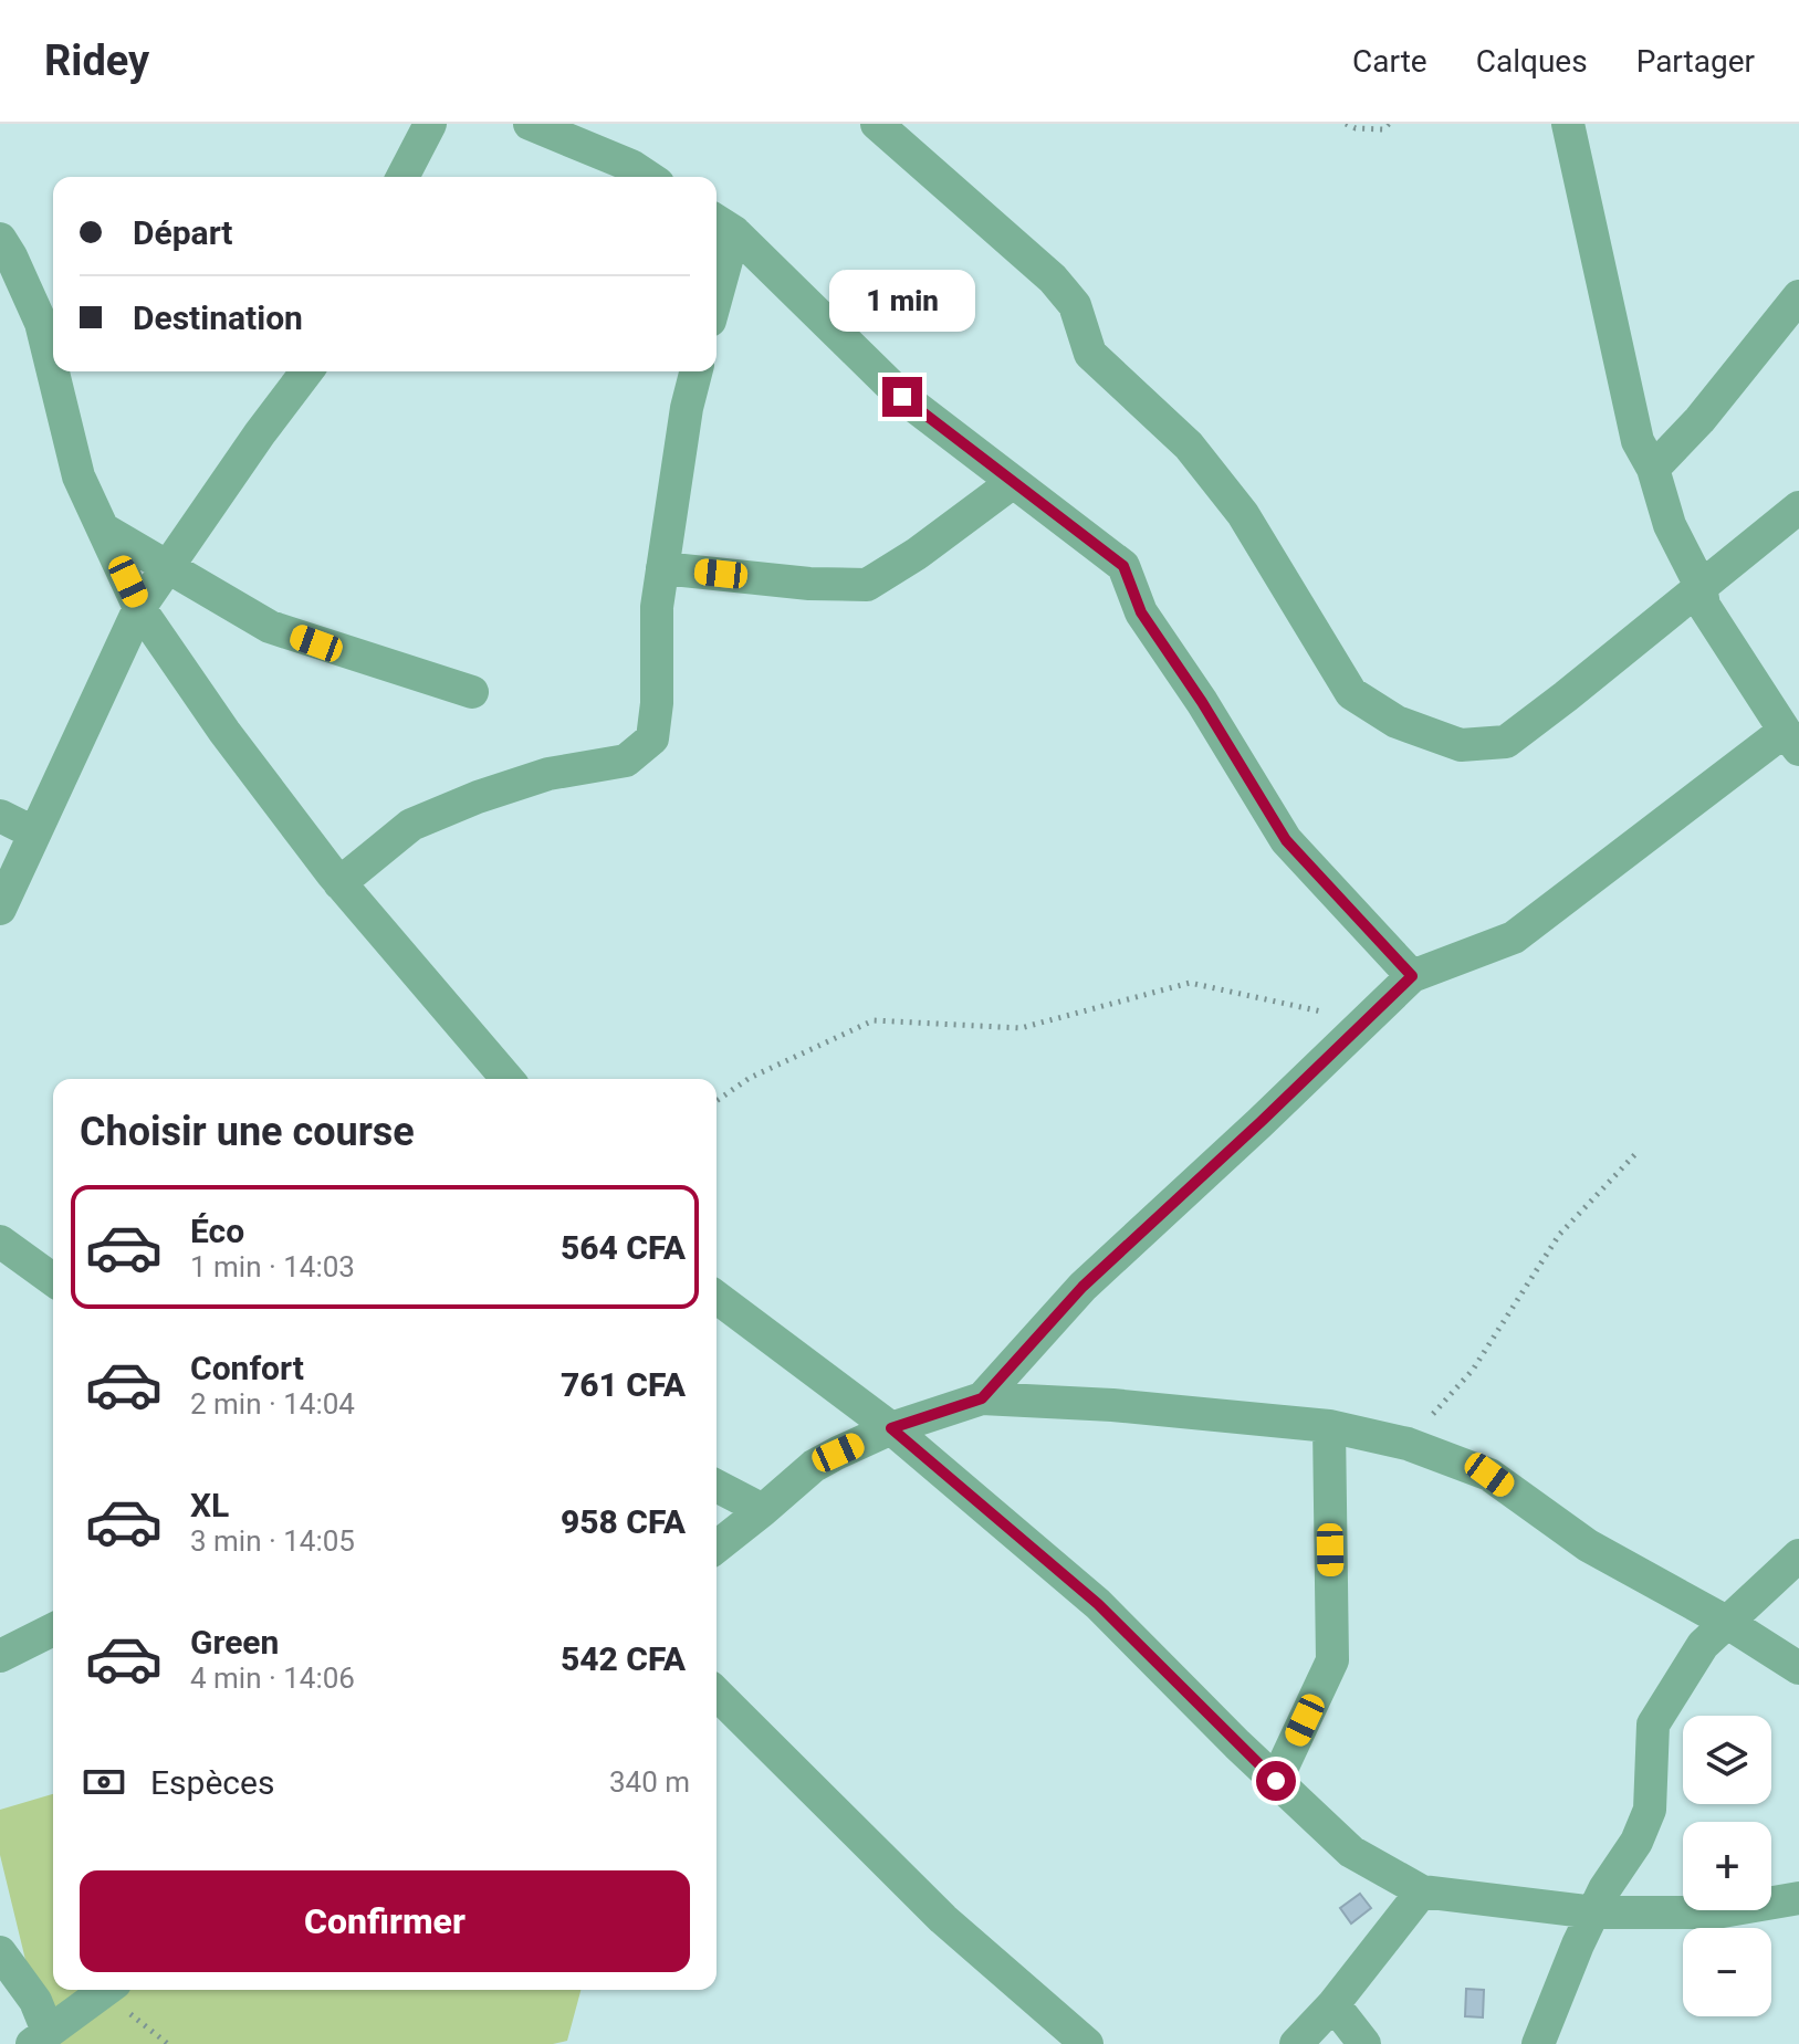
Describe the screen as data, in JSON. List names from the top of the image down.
{
  "page": {
    "header": "Ridey",
    "nav": ["Carte", "Calques", "Partager"],
    "banner": ["Départ", "Destination"],
    "bubble": "1 min",
    "heading": "Choisir une course",
    "list": [
      {
        "name": "Éco",
        "note": "1 min · 14:03",
        "value": "564 CFA"
      },
      {
        "name": "Confort",
        "note": "2 min · 14:04",
        "value": "761 CFA"
      },
      {
        "name": "XL",
        "note": "3 min · 14:05",
        "value": "958 CFA"
      },
      {
        "name": "Green",
        "note": "4 min · 14:06",
        "value": "542 CFA"
      }
    ],
    "map_buttons": ["+", "−"],
    "pay": ["Espèces", "340 m"],
    "buttons": "Confirmer"
  }
}
